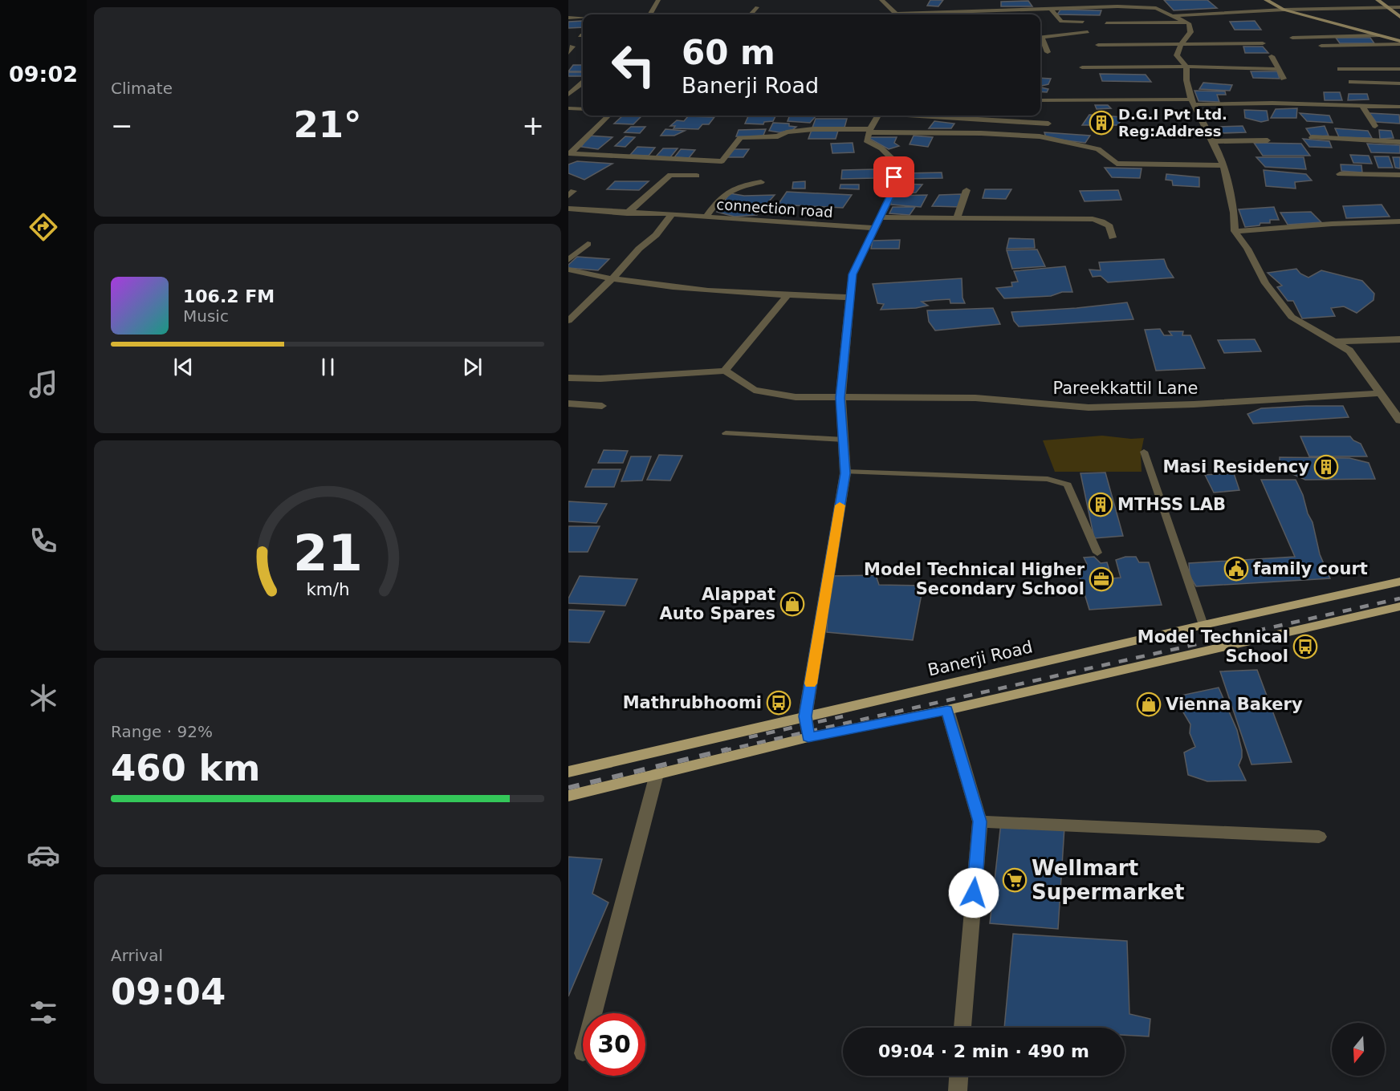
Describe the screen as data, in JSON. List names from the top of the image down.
{
  "streets": {
    "main road": ["Banerji Road"],
    "street": ["connection road", "Pareekkattil Lane"]
  },
  "places": {
    "building": ["D.G.I Pvt Ltd. Reg:Address", "Masi Residency", "MTHSS LAB"],
    "public building": ["family court"],
    "office": ["Model Technical Higher Secondary School"],
    "shop": ["Alappat Auto Spares", "Vienna Bakery"],
    "bus stop": ["Model Technical School", "Mathrubhoomi"],
    "supermarket": ["Wellmart Supermarket"]
  },
  "north": "bottom",
  "page": {
    "tabs": "09:02",
    "tile": [
      "Climate",
      ["Range · 92%", "460 km"],
      ["Arrival", "09:04"]
    ],
    "turn": ["60 m", "Banerji Road"],
    "heat": ["−", "21°", "+"],
    "song": ["106.2 FM", "Music"],
    "limit": "30",
    "trip": "09:04 · 2 min · 490 m",
    "gauge": ["21", "km/h"]
  }
}
